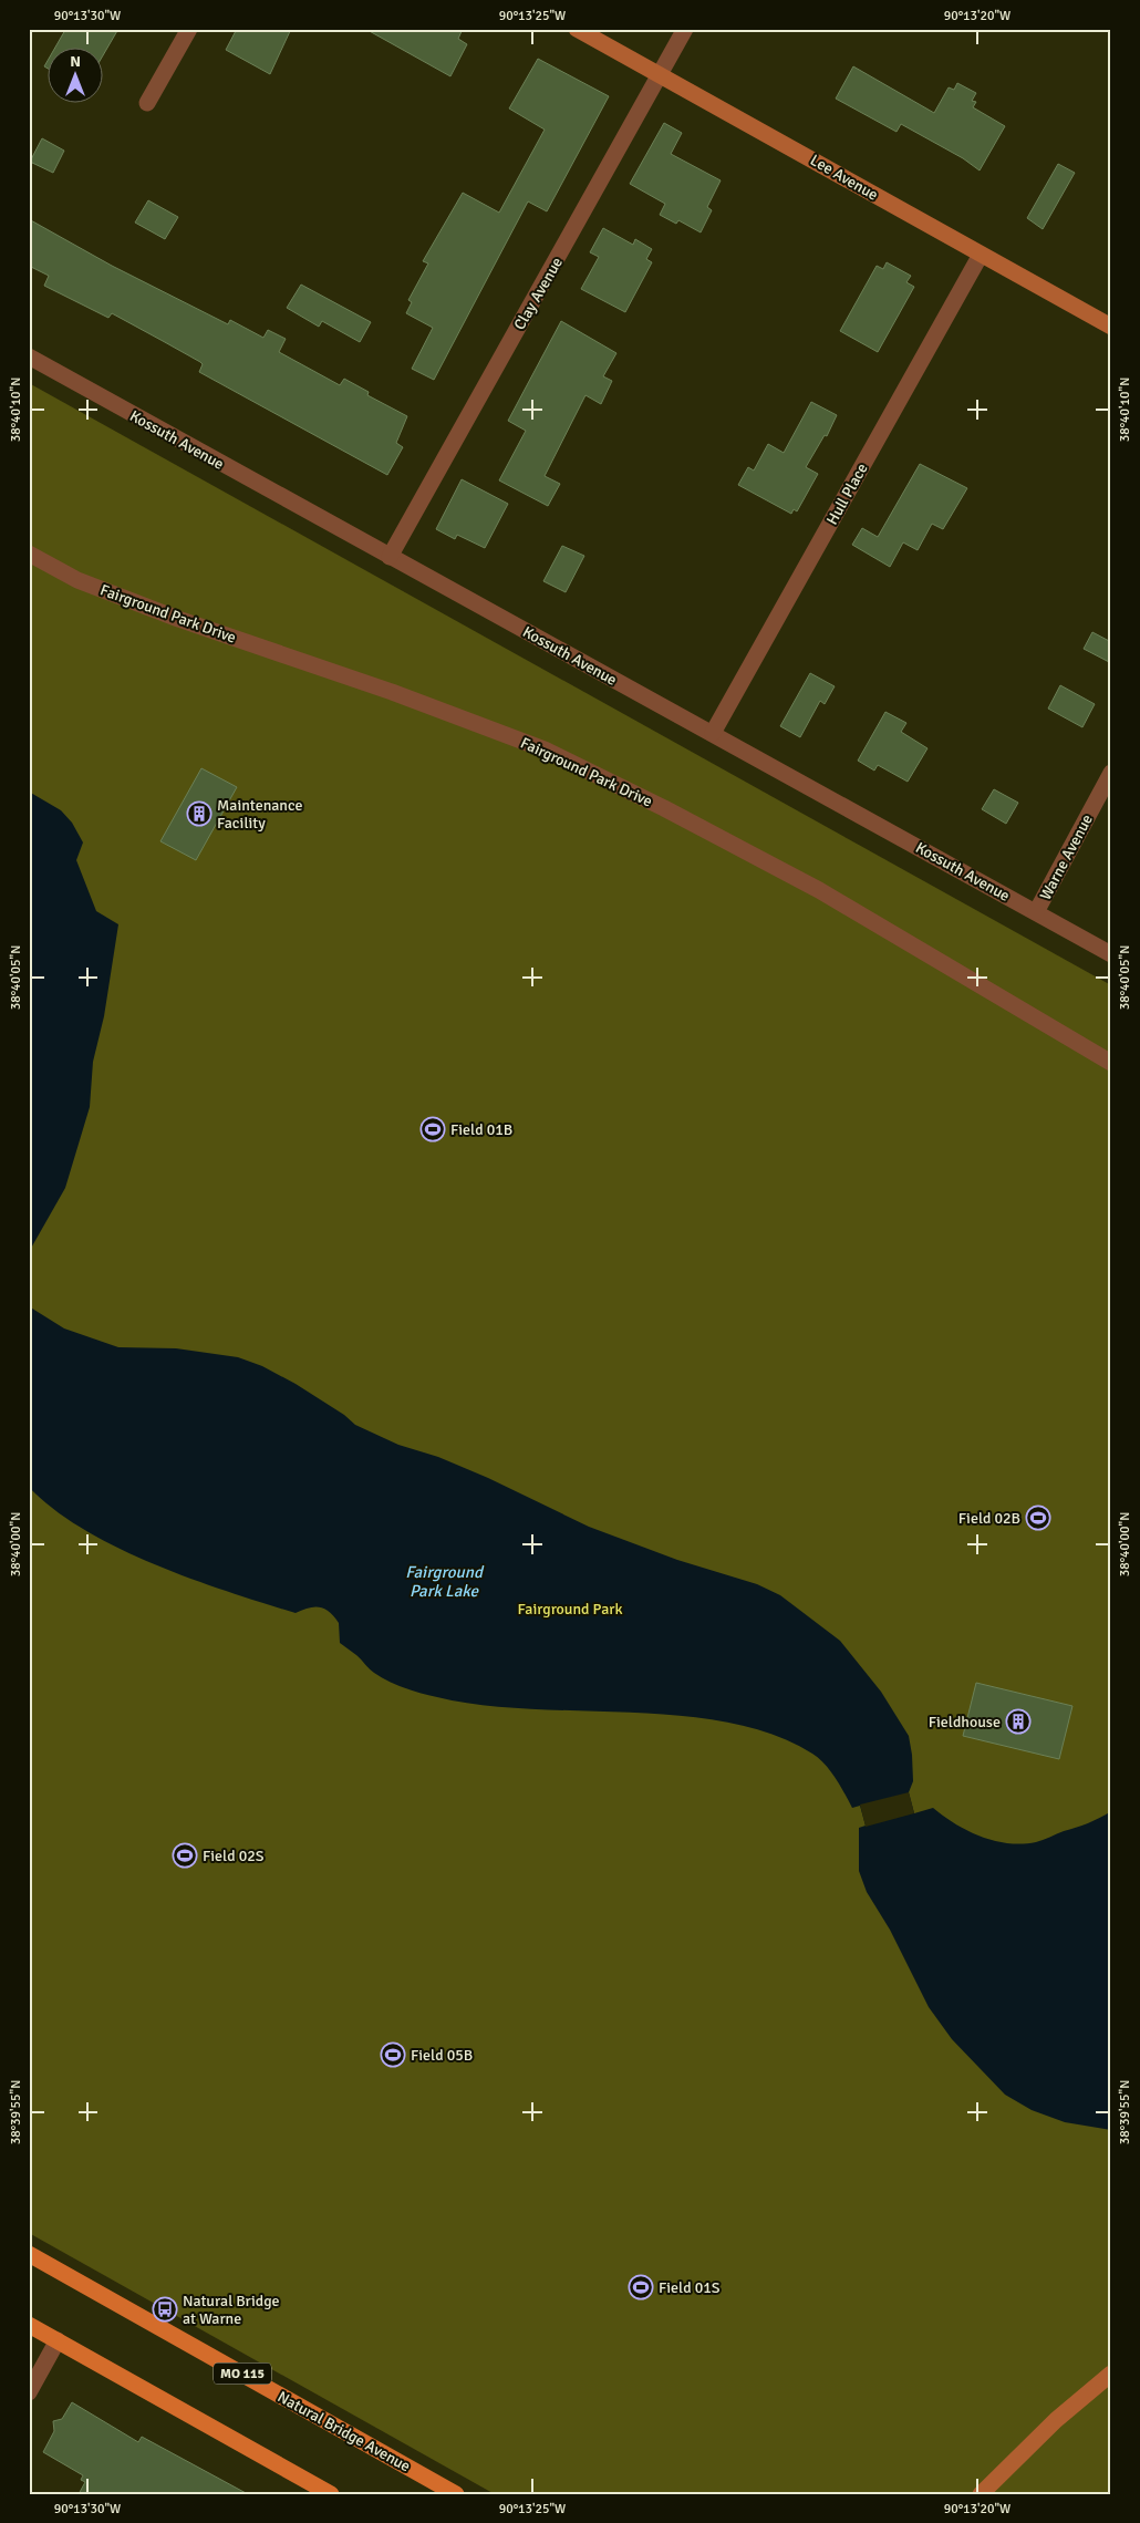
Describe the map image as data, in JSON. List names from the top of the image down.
{
  "streets": {
    "main road": ["MO 115", "Natural Bridge Avenue"],
    "street": [
      "Lee Avenue",
      "Clay Avenue",
      "Kossuth Avenue",
      "Hull Place",
      "Fairground Park Drive",
      "Warne Avenue"
    ]
  },
  "crossings": [
    ["Lee Avenue", "Clay Avenue"],
    ["Lee Avenue", "Hull Place"],
    ["Clay Avenue", "Kossuth Avenue"],
    ["Kossuth Avenue", "Hull Place"],
    ["Kossuth Avenue", "Warne Avenue"]
  ],
  "water": ["Fairground Park Lake"],
  "parks": ["Fairground Park"],
  "places": {
    "building": ["Maintenance Facility", "Fieldhouse"],
    "sports": [
      "Field 01B",
      "Field 02B",
      "Field 02S",
      "Field 05B",
      "Field 01S"
    ],
    "bus stop": ["Natural Bridge at Warne"]
  },
  "north": "top",
  "coordinates": [
    "90°13'30\"W",
    "90°13'25\"W",
    "90°13'20\"W",
    "38°40'10\"N",
    "38°40'05\"N",
    "38°40'00\"N",
    "38°39'55\"N"
  ]
}
